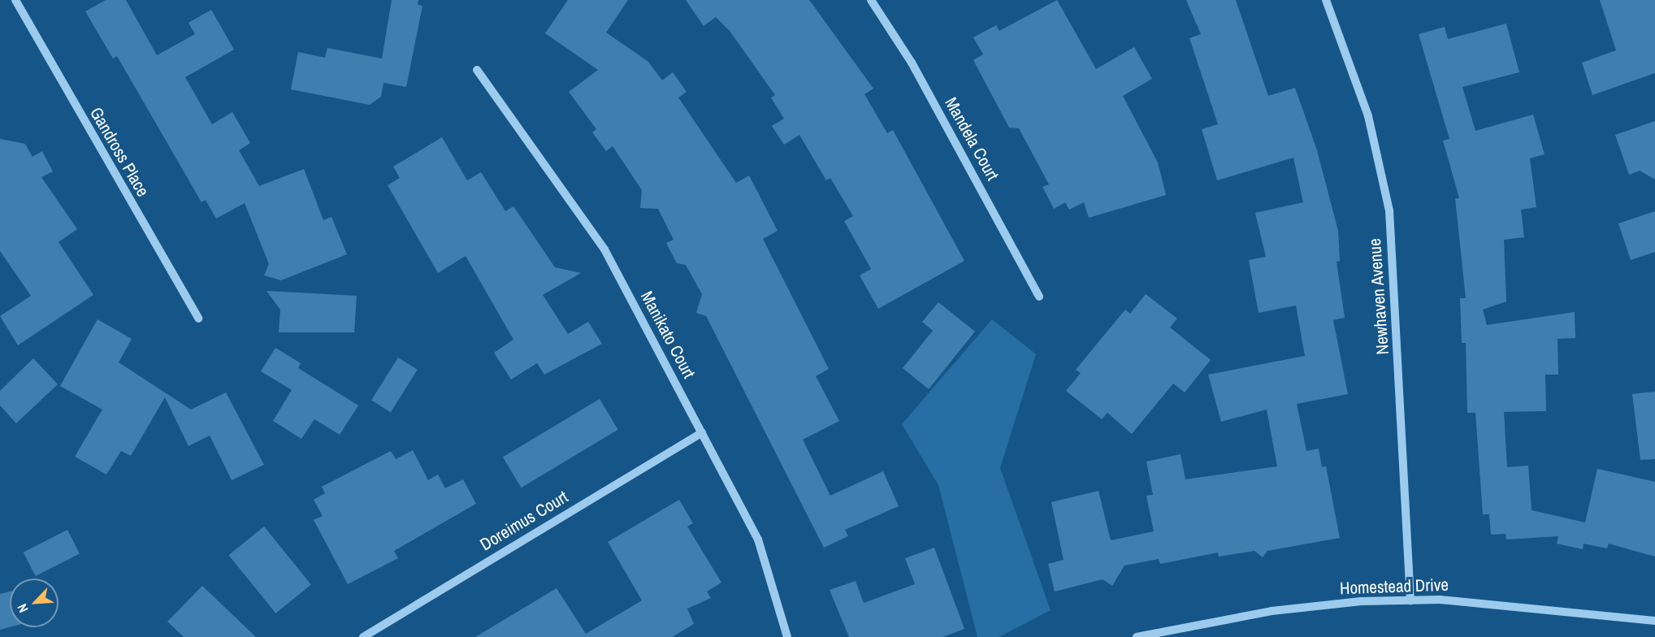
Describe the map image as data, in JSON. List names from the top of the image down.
{
  "streets": {
    "street": [
      "Mandela Court",
      "Gandross Place",
      "Newhaven Avenue",
      "Manikato Court",
      "Doreimus Court",
      "Homestead Drive"
    ]
  },
  "crossings": [
    ["Newhaven Avenue", "Homestead Drive"],
    ["Manikato Court", "Doreimus Court"]
  ],
  "north": "bottom left"
}
